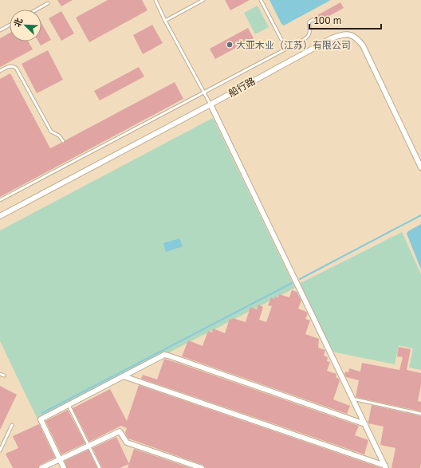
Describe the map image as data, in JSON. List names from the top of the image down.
{
  "streets": {
    "street": ["船行路"]
  },
  "places": ["大亚木业（江苏）有限公司"],
  "scale_bar": "100 m",
  "north": "top left"
}
